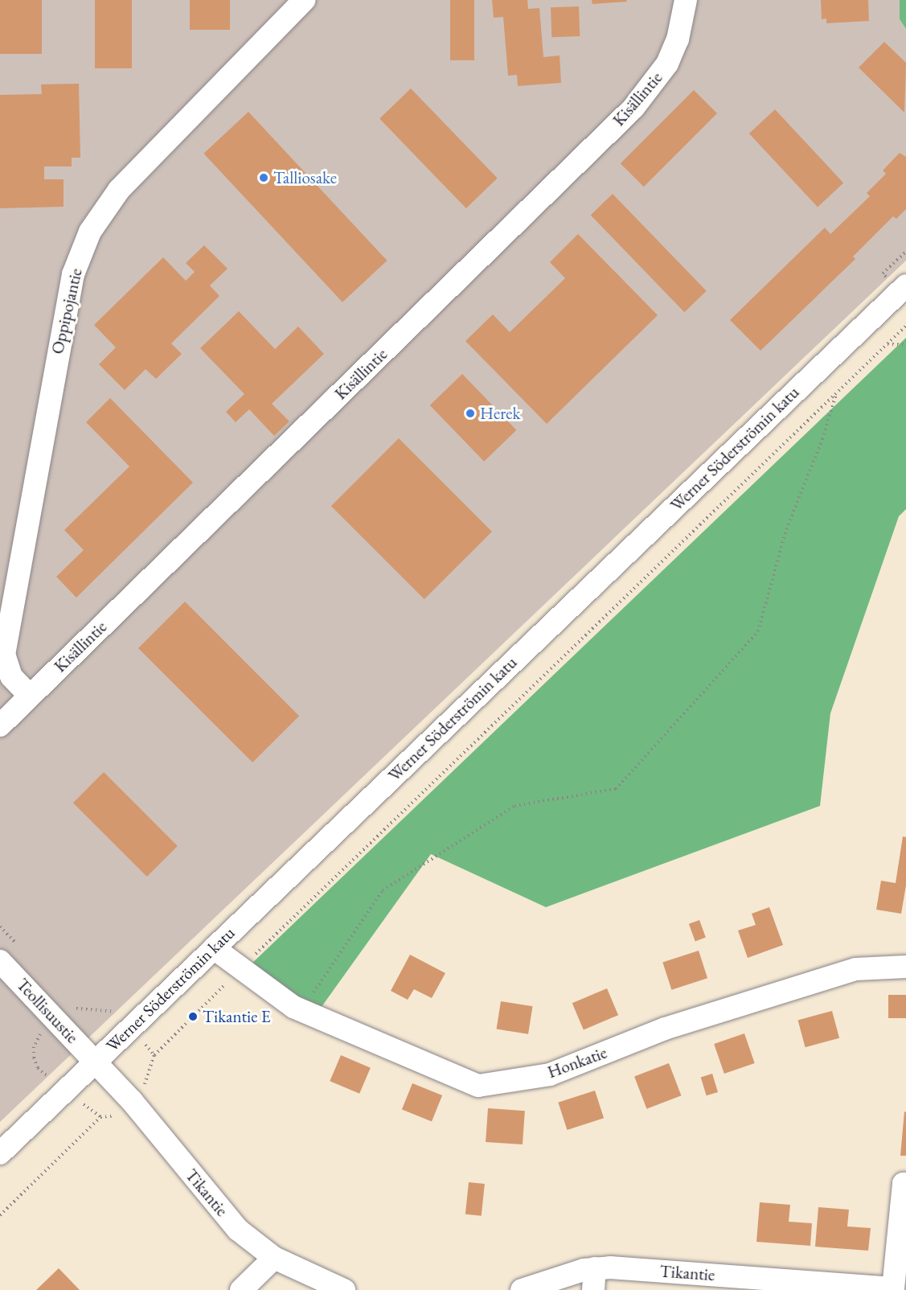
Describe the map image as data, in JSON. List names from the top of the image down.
{
  "streets": {
    "street": [
      "Kisällintie",
      "Oppipojantie",
      "Werner Söderströmin katu",
      "Teollisuustie",
      "Honkatie",
      "Tikantie"
    ]
  },
  "crossings": [
    ["Kisällintie", "Oppipojantie"],
    ["Werner Söderströmin katu", "Teollisuustie"],
    ["Werner Söderströmin katu", "Honkatie"],
    ["Werner Söderströmin katu", "Tikantie"],
    ["Teollisuustie", "Tikantie"]
  ],
  "places": ["Talliosake", "Herek", "Tikantie E"]
}
